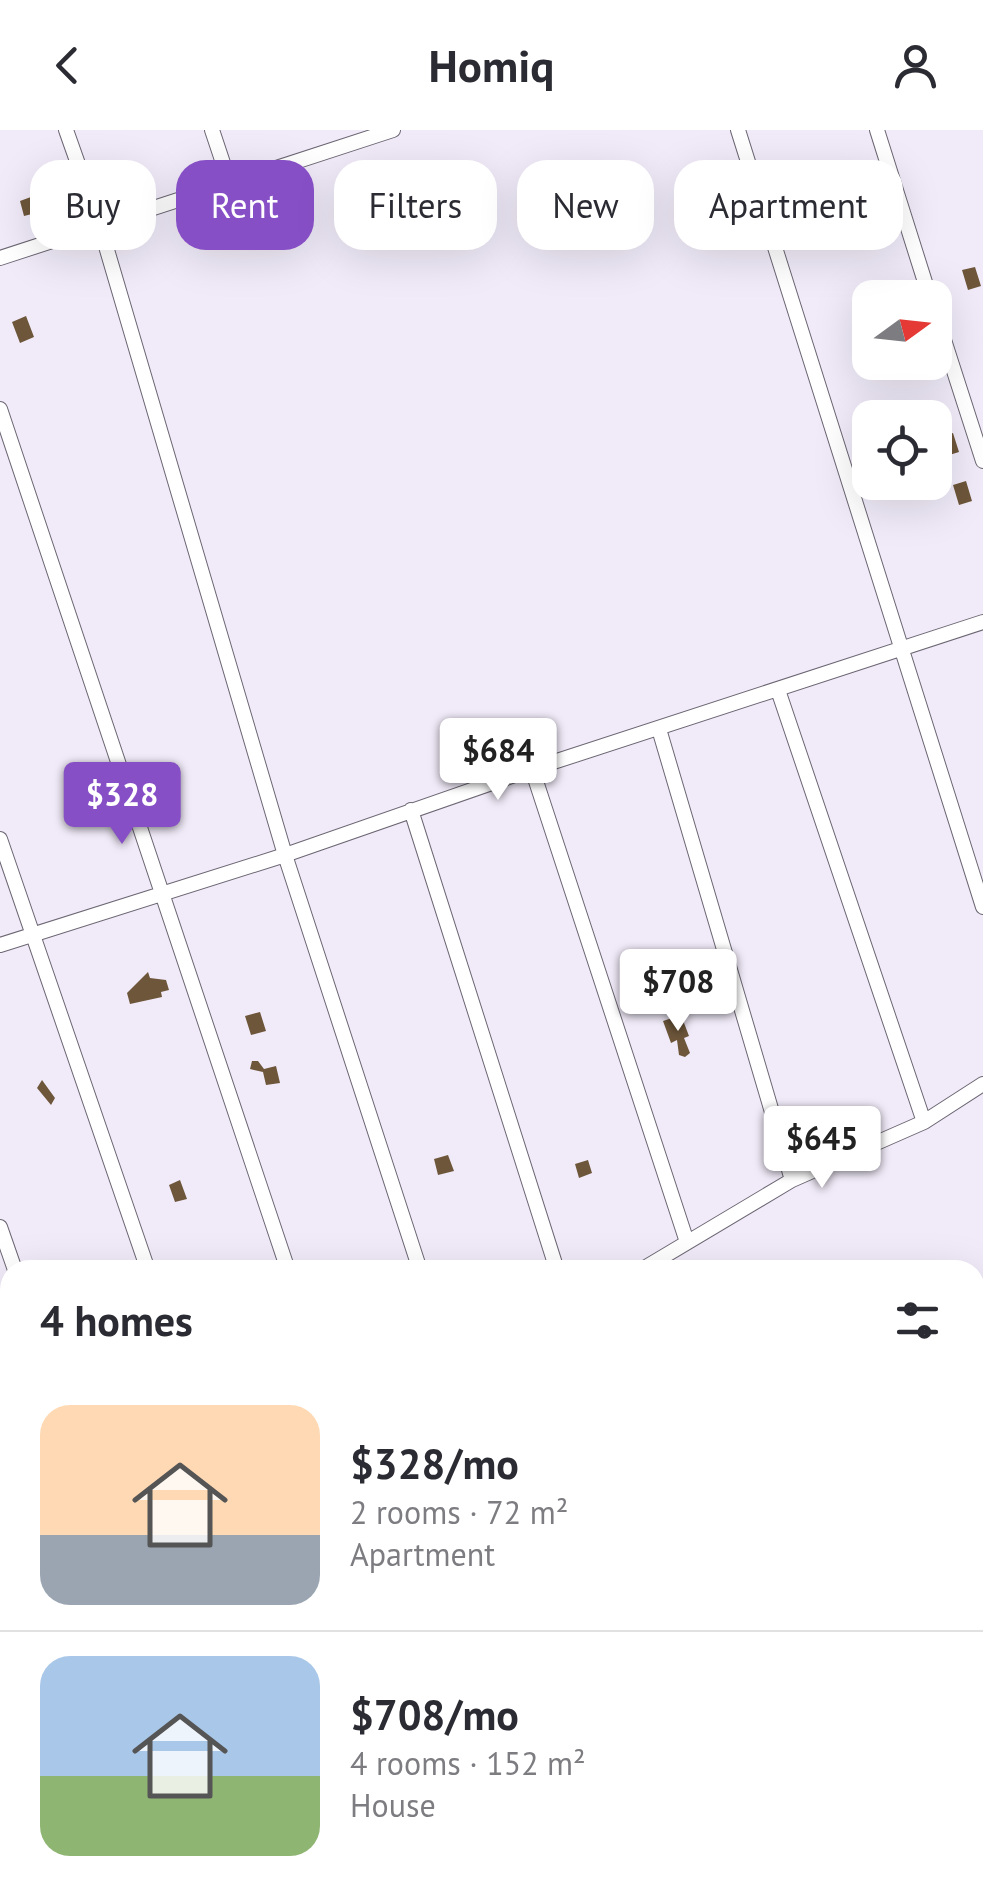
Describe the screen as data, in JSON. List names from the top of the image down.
{
  "north": "right",
  "page": {
    "header": "Homiq",
    "chip": [
      "Buy",
      "Rent",
      "Filters",
      "New",
      "Apartment"
    ],
    "price": [
      "$684",
      "$328",
      "$708",
      "$645"
    ],
    "heading": "4 homes",
    "list": [
      {
        "name": "$328/mo",
        "note": "2 rooms · 72 m² · Apartment"
      },
      {
        "name": "$708/mo",
        "note": "4 rooms · 152 m² · House"
      }
    ]
  }
}
